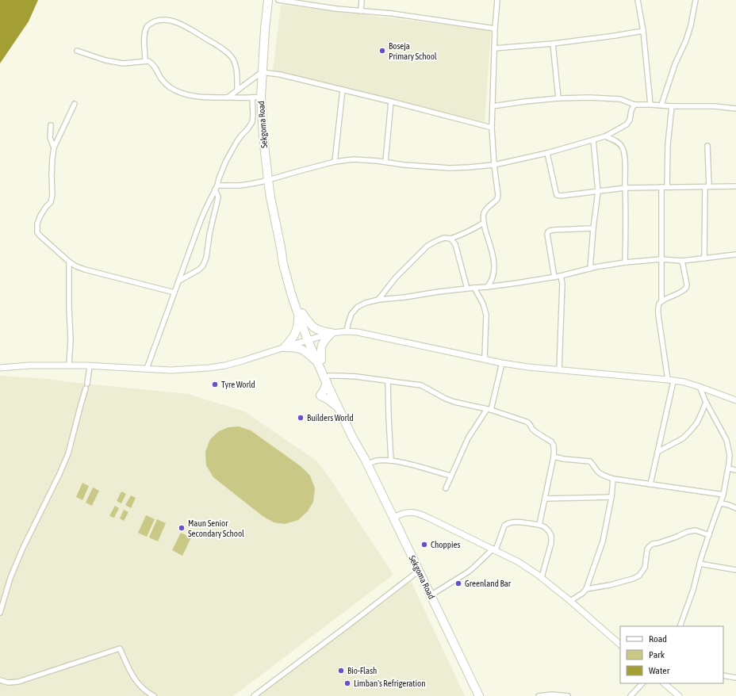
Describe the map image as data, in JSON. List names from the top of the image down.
{
  "streets": {
    "highway": ["Sekgoma Road"]
  },
  "places": [
    "Boseja Primary School",
    "Tyre World",
    "Builders World",
    "Maun Senior Secondary School",
    "Choppies",
    "Greenland Bar",
    "Bio-Flash",
    "Limban's Refrigeration"
  ],
  "legend": ["Road", "Park", "Water"]
}
